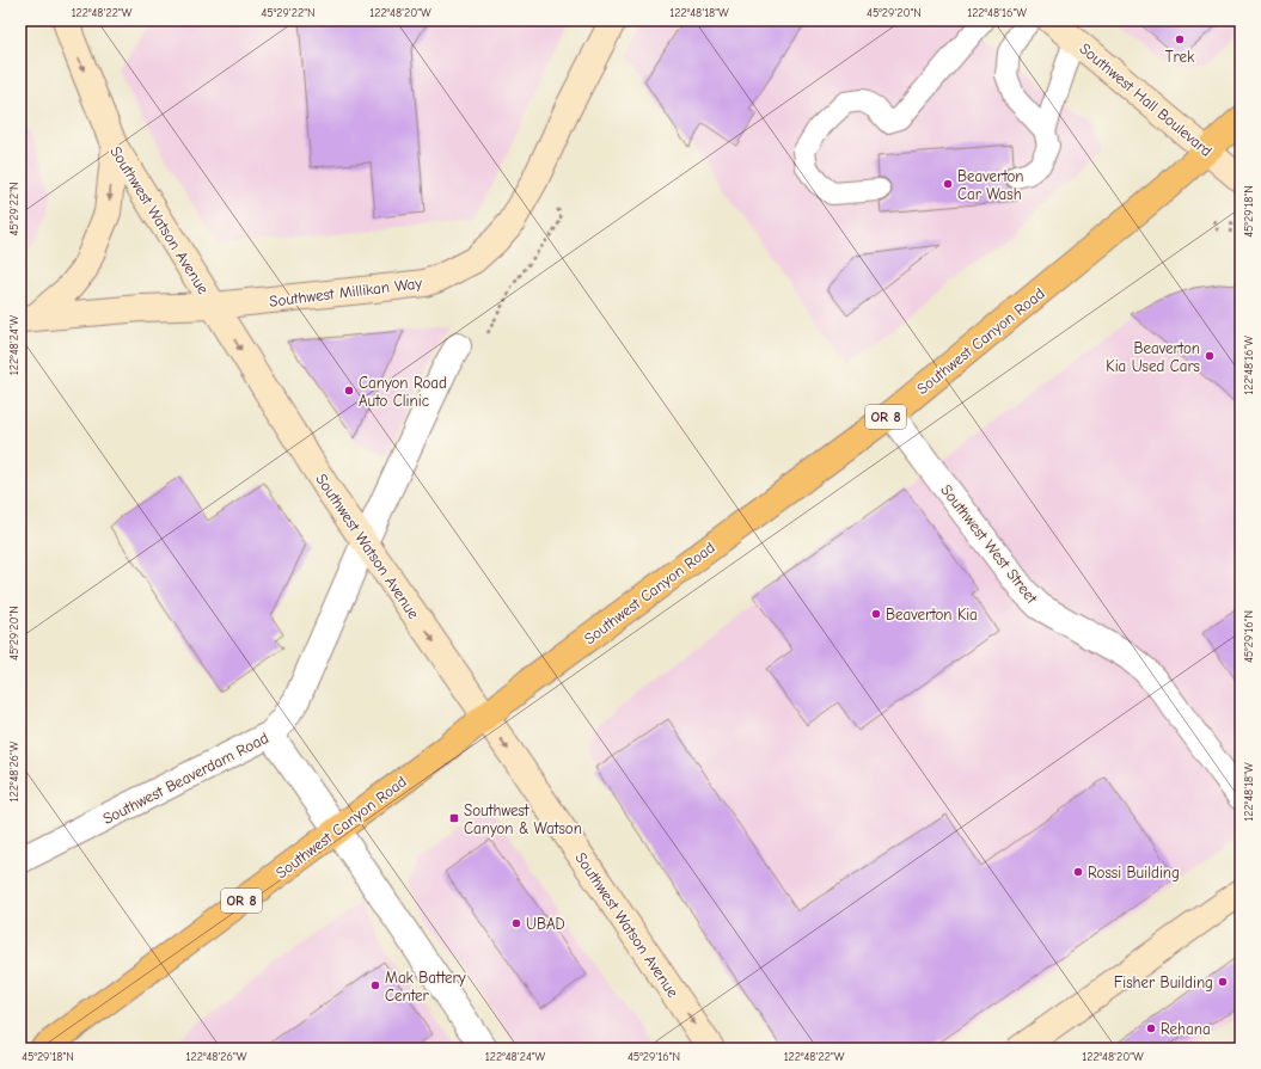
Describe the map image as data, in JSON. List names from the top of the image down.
{
  "streets": {
    "main road": [
      "Southwest Hall Boulevard",
      "Southwest Watson Avenue",
      "Southwest Millikan Way",
      "Southwest Canyon Road",
      "OR 8"
    ],
    "street": ["Southwest West Street", "Southwest Beaverdam Road"]
  },
  "crossings": [
    ["Southwest Hall Boulevard", "Southwest Canyon Road"],
    ["Southwest Watson Avenue", "Southwest Millikan Way"],
    ["Southwest Watson Avenue", "Southwest Canyon Road"],
    ["Southwest Watson Avenue", "Southwest Beaverdam Road"],
    ["Southwest Canyon Road", "Southwest West Street"]
  ],
  "one_way": ["Southwest Watson Avenue"],
  "places": {
    "other": [
      "Trek",
      "Beaverton Car Wash",
      "Beaverton Kia Used Cars",
      "Canyon Road Auto Clinic",
      "Beaverton Kia",
      "Rossi Building",
      "UBAD",
      "Fisher Building",
      "Mak Battery Center",
      "Rehana"
    ],
    "transit": ["Southwest Canyon & Watson"]
  },
  "coordinates": [
    "122°48'22\"W",
    "45°29'22\"N",
    "122°48'20\"W",
    "122°48'18\"W",
    "45°29'20\"N",
    "122°48'16\"W",
    "45°29'18\"N",
    "122°48'24\"W",
    "45°29'16\"N",
    "122°48'26\"W"
  ]
}
